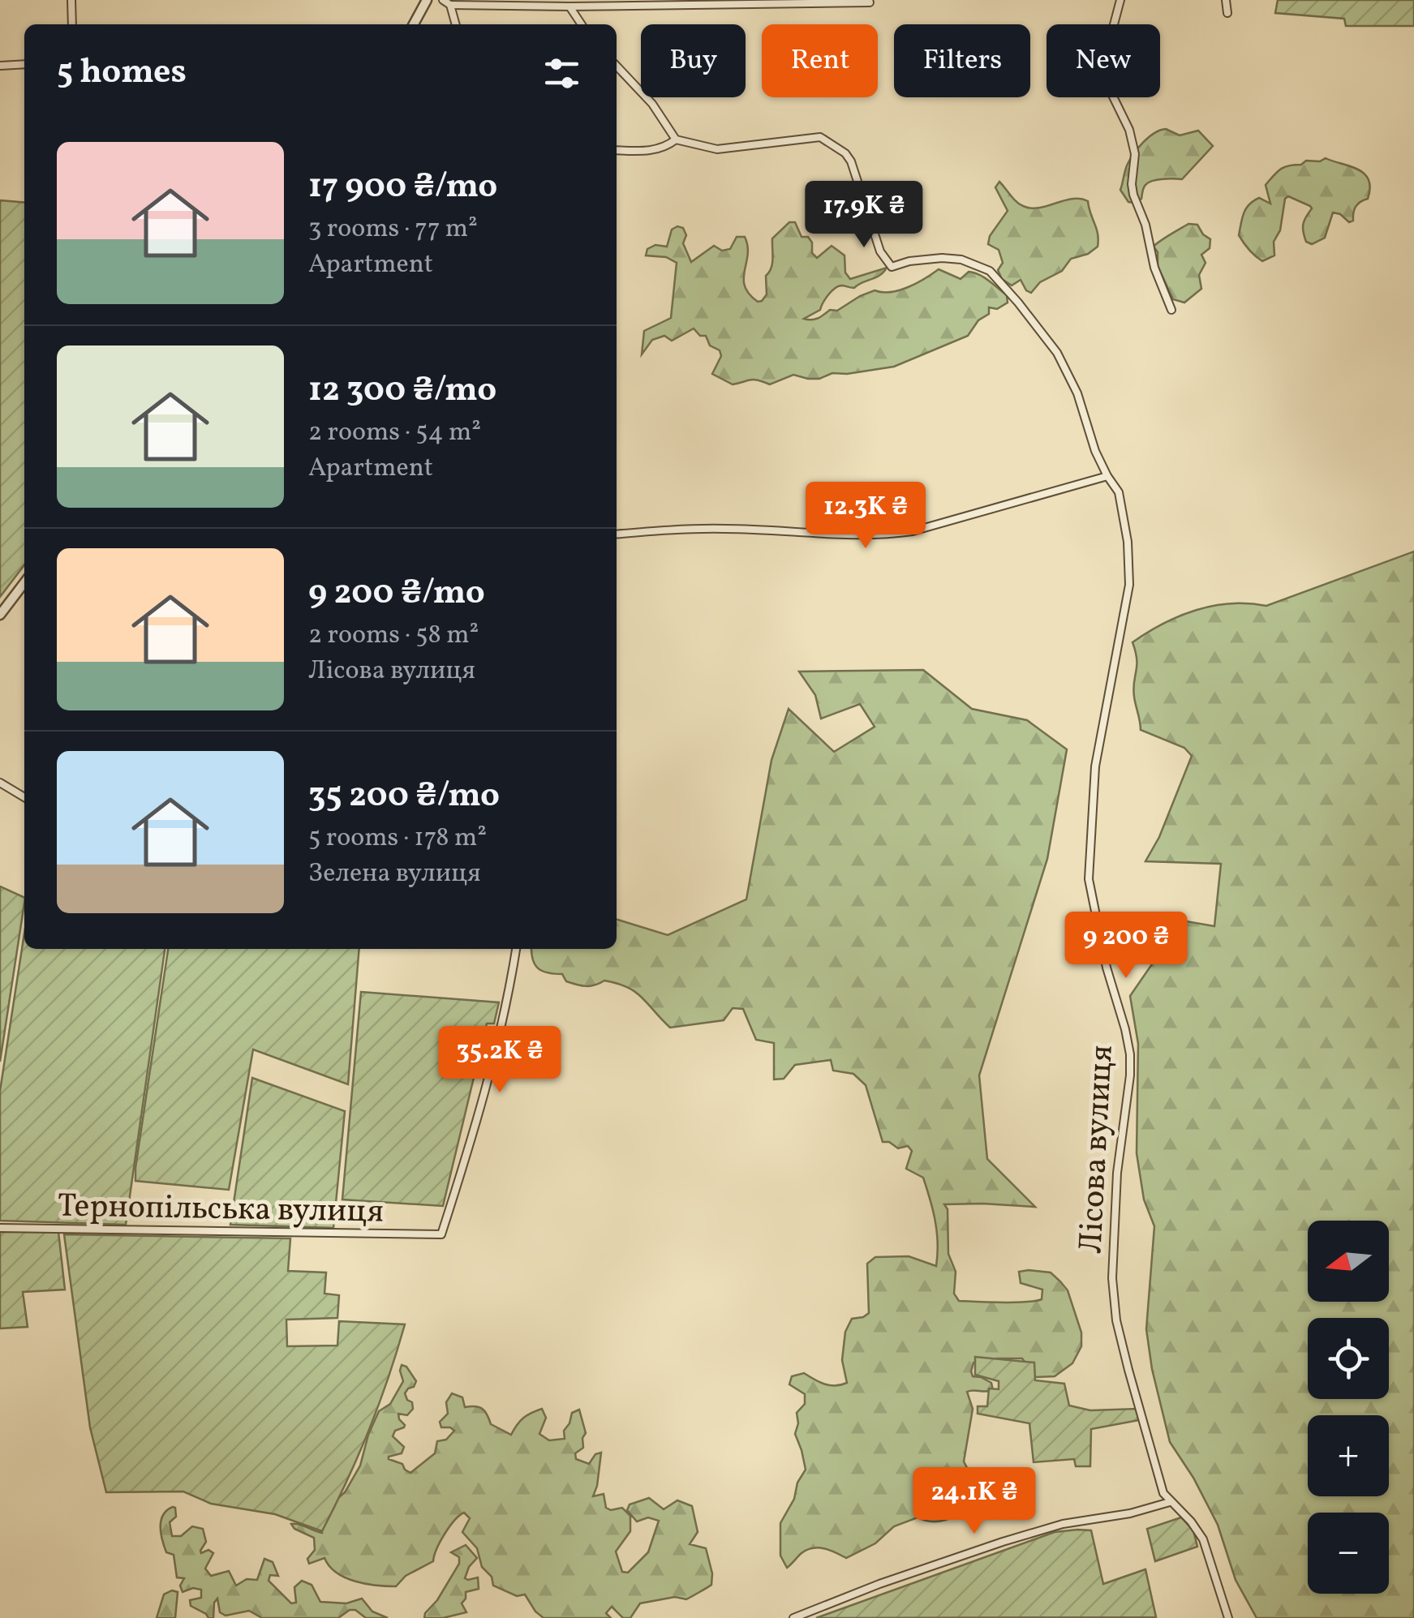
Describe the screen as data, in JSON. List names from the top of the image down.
{
  "streets": {
    "street": ["Лісова вулиця", "Тернопільська вулиця"]
  },
  "north": "left",
  "page": {
    "chip": [
      "Buy",
      "Rent",
      "Filters",
      "New"
    ],
    "heading": "5 homes",
    "list": [
      {
        "name": "17 900 ₴/mo",
        "note": "3 rooms · 77 m² · Apartment"
      },
      {
        "name": "12 300 ₴/mo",
        "note": "2 rooms · 54 m² · Apartment"
      },
      {
        "name": "9 200 ₴/mo",
        "note": "2 rooms · 58 m² · Лісова вулиця"
      },
      {
        "name": "35 200 ₴/mo",
        "note": "5 rooms · 178 m² · Зелена вулиця"
      }
    ],
    "price": [
      "17.9K ₴",
      "12.3K ₴",
      "9 200 ₴",
      "35.2K ₴",
      "24.1K ₴"
    ],
    "map_buttons": ["+", "−"]
  }
}
